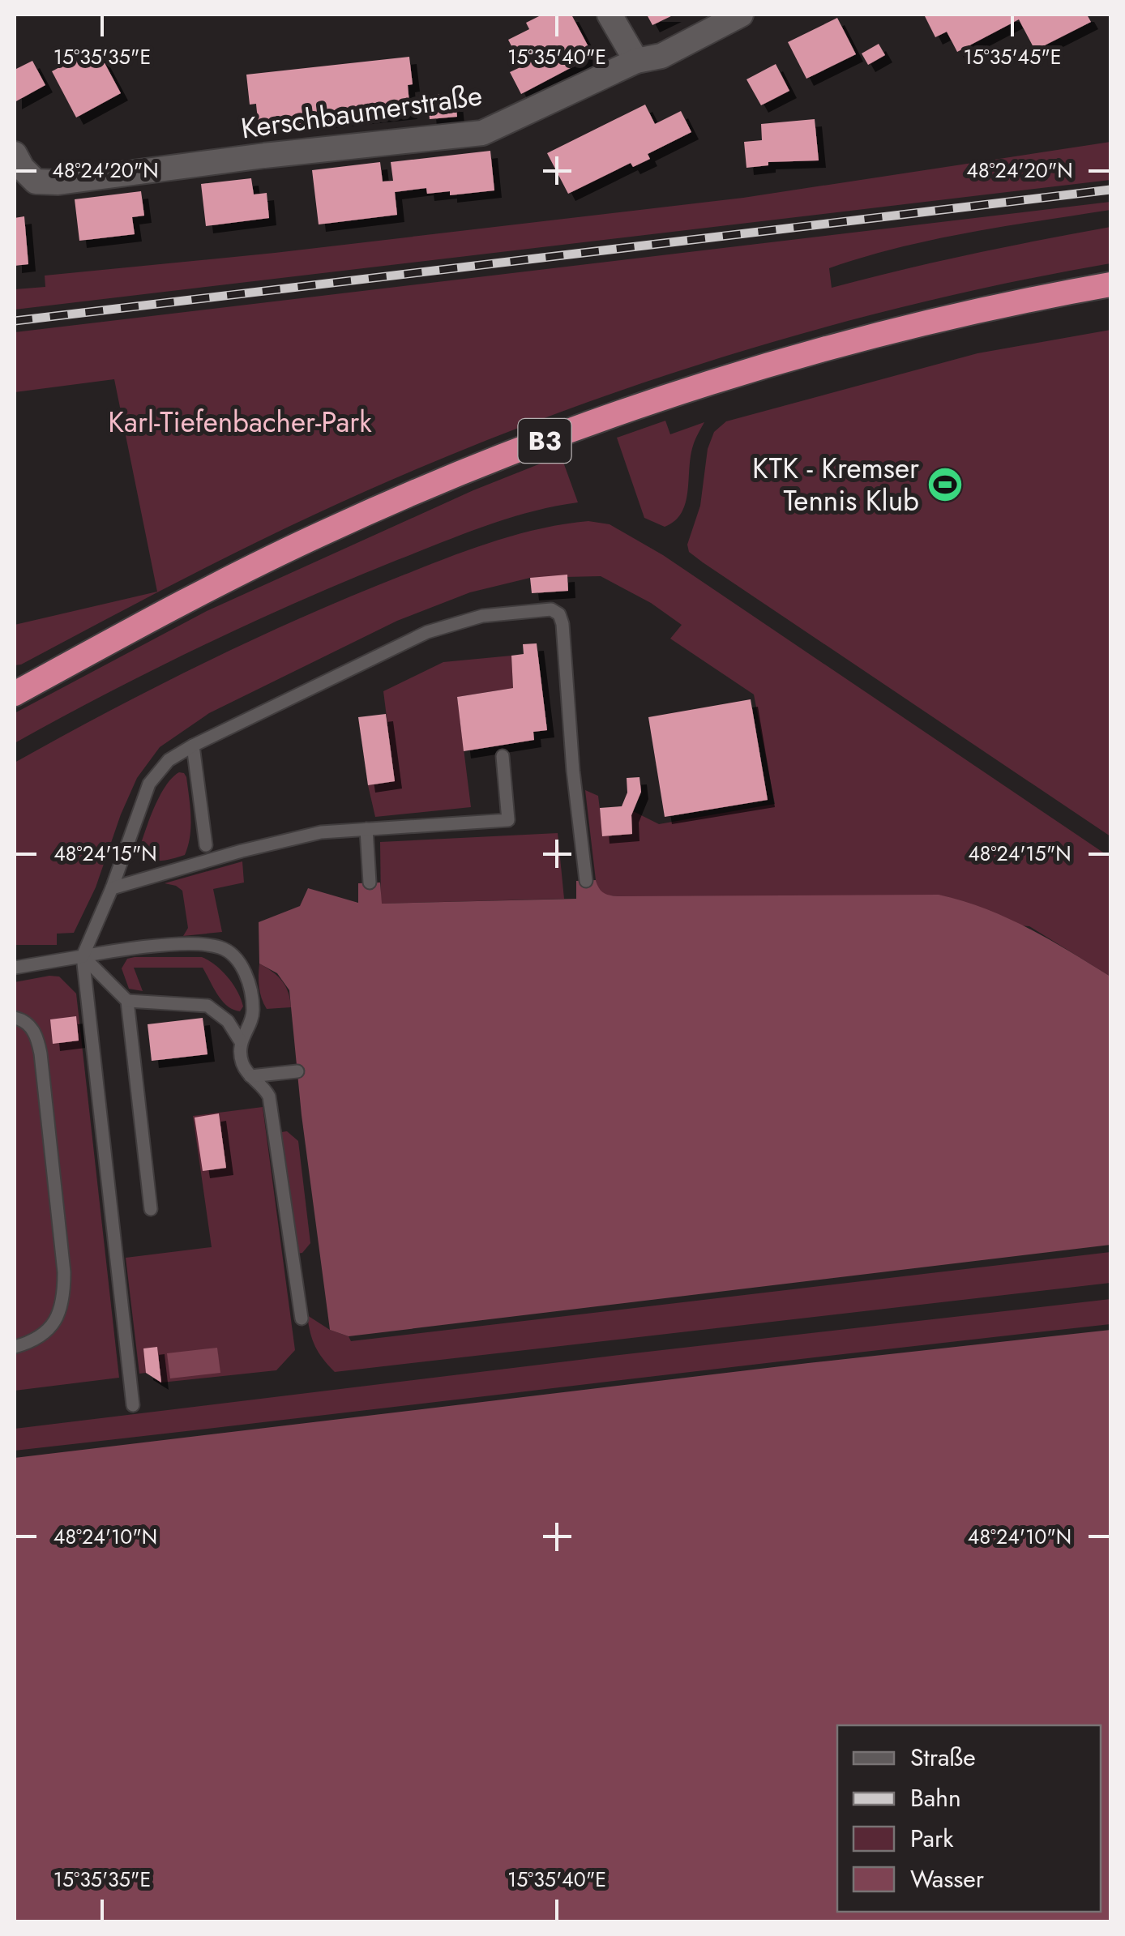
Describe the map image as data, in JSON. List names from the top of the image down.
{
  "streets": {
    "highway": ["B3"],
    "street": ["Kerschbaumerstraße"]
  },
  "parks": ["Karl-Tiefenbacher-Park"],
  "places": {
    "sports": ["KTK - Kremser Tennis Klub"]
  },
  "legend": [
    "Straße",
    "Bahn",
    "Park",
    "Wasser"
  ],
  "coordinates": [
    "15°35'35\"E",
    "15°35'40\"E",
    "15°35'45\"E",
    "48°24'20\"N",
    "48°24'15\"N",
    "48°24'10\"N"
  ]
}
